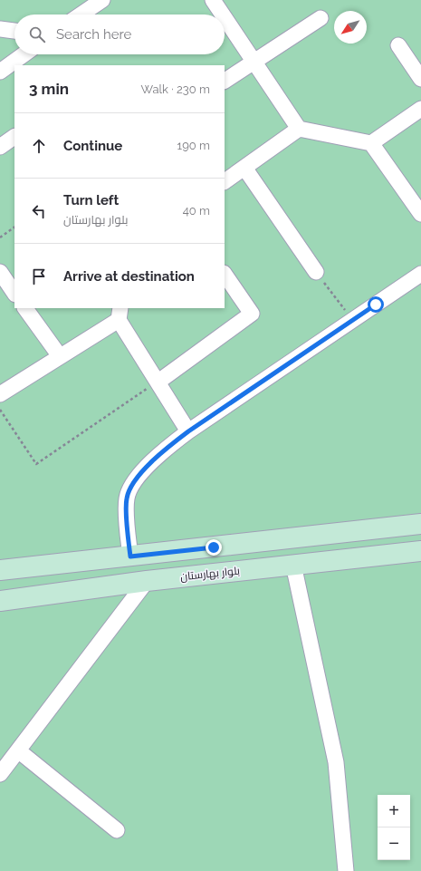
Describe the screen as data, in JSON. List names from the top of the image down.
{
  "streets": {
    "main road": ["بلوار بهارستان"]
  },
  "north": "bottom left",
  "page": {
    "search": "Search here",
    "heading": ["3 min", "Walk · 230 m"],
    "list": [
      ["Continue", "190 m"],
      ["Turn left", "بلوار بهارستان", "40 m"],
      "Arrive at destination"
    ],
    "map_buttons": ["+", "−"]
  }
}
